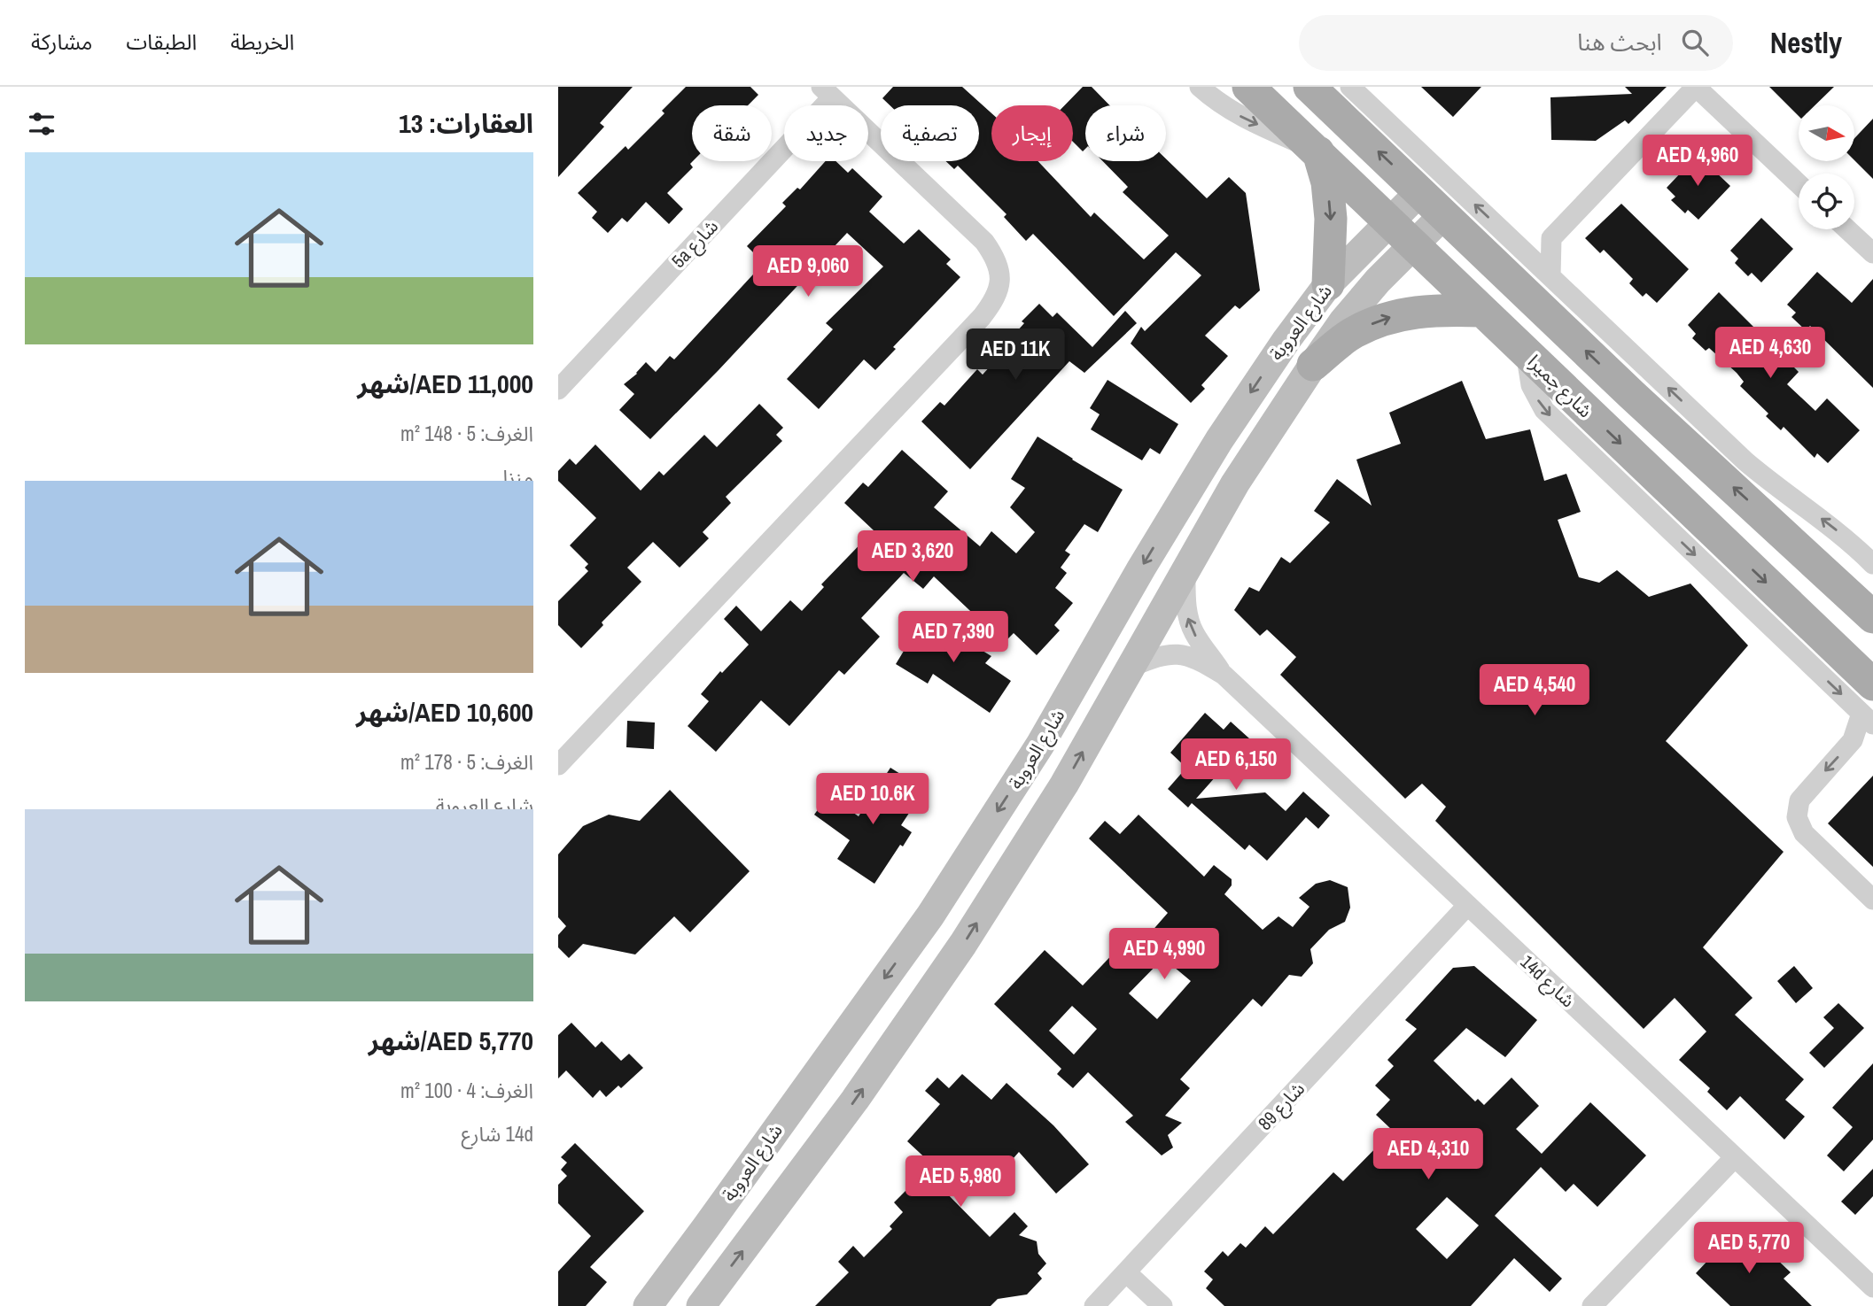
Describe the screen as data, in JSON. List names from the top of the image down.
{
  "streets": {
    "main road": ["شارع العروبة", "شارع جميرا"],
    "street": ["5a شارع", "14d شارع", "شارع 89"]
  },
  "crossings": [
    ["شارع العروبة", "شارع جميرا"],
    ["شارع العروبة", "14d شارع"],
    ["14d شارع", "شارع 89"]
  ],
  "north": "right",
  "page": {
    "header": "Nestly",
    "search": "ابحث هنا",
    "nav": ["الخريطة", "الطبقات", "مشاركة"],
    "heading": "العقارات: 13",
    "chip": [
      "شراء",
      "إيجار",
      "تصفية",
      "جديد",
      "شقة"
    ],
    "price": [
      "AED 4,960",
      "AED 9,060",
      "AED 4,630",
      "AED 11K",
      "AED 3,620",
      "AED 7,390",
      "AED 4,540",
      "AED 6,150",
      "AED 10.6K",
      "AED 4,990",
      "AED 4,310",
      "AED 5,980",
      "AED 5,770"
    ],
    "list": [
      {
        "name": "AED 11,000/شهر",
        "note": "الغرف: 5 · 148 m² · منزل"
      },
      {
        "name": "AED 10,600/شهر",
        "note": "الغرف: 5 · 178 m² · شارع العروبة"
      },
      {
        "name": "AED 5,770/شهر",
        "note": "الغرف: 4 · 100 m² · 14d شارع"
      }
    ]
  }
}
